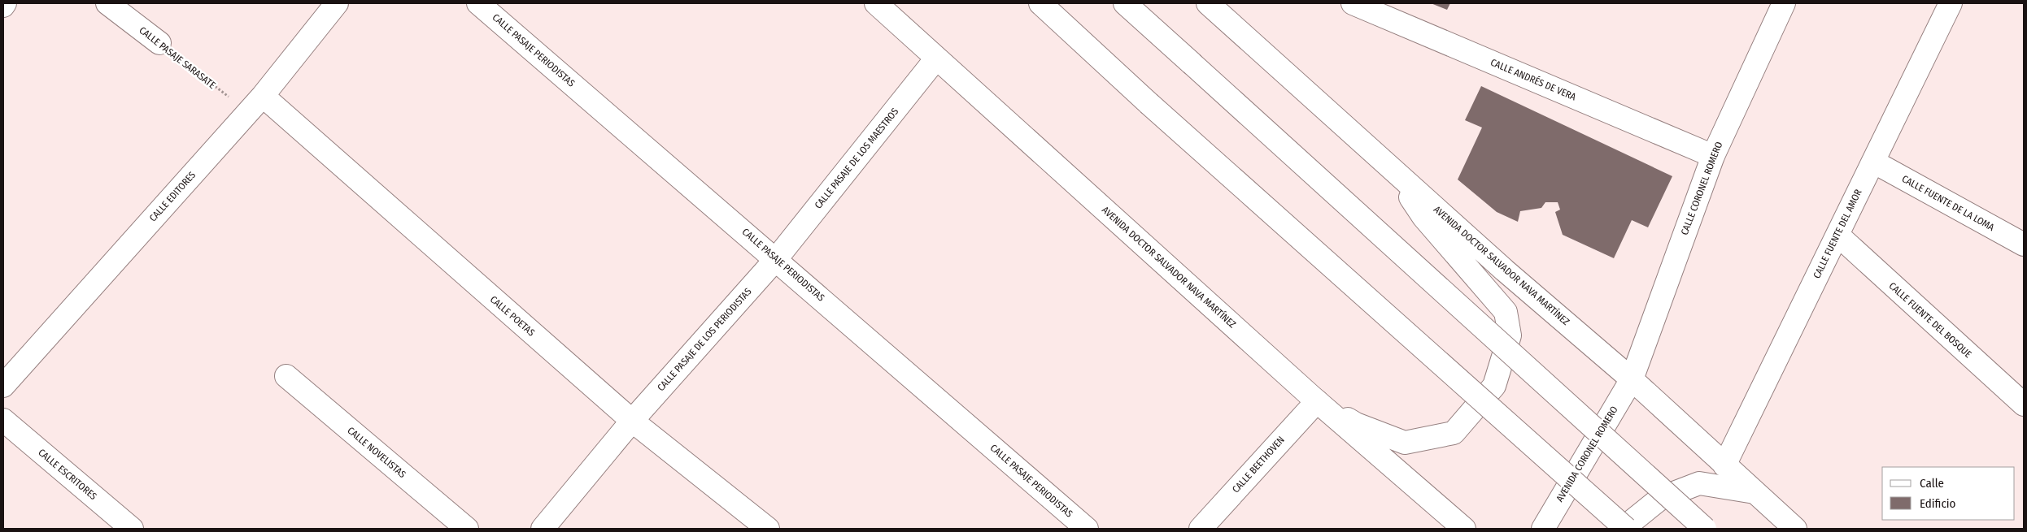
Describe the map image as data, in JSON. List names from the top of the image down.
{
  "streets": {
    "main road": [
      "CALLE PASAJE PERIODISTAS",
      "CALLE PASAJE SARASATE",
      "CALLE ANDRÉS DE VERA",
      "CALLE PASAJE DE LOS MAESTROS",
      "CALLE CORONEL ROMERO",
      "CALLE EDITORES",
      "CALLE FUENTE DE LA LOMA",
      "CALLE FUENTE DEL AMOR",
      "AVENIDA DOCTOR SALVADOR NAVA MARTÍNEZ",
      "CALLE POETAS",
      "CALLE FUENTE DEL BOSQUE",
      "CALLE PASAJE DE LOS PERIODISTAS",
      "CALLE NOVELISTAS",
      "AVENIDA CORONEL ROMERO",
      "CALLE BEETHOVEN",
      "CALLE ESCRITORES"
    ]
  },
  "crossings": [
    ["CALLE PASAJE PERIODISTAS", "CALLE PASAJE DE LOS MAESTROS"],
    ["CALLE PASAJE PERIODISTAS", "CALLE PASAJE DE LOS PERIODISTAS"],
    ["CALLE PASAJE SARASATE", "CALLE EDITORES"],
    ["CALLE ANDRÉS DE VERA", "CALLE CORONEL ROMERO"],
    ["CALLE PASAJE DE LOS MAESTROS", "AVENIDA DOCTOR SALVADOR NAVA MARTÍNEZ"],
    ["CALLE PASAJE DE LOS MAESTROS", "CALLE PASAJE DE LOS PERIODISTAS"],
    ["CALLE CORONEL ROMERO", "AVENIDA DOCTOR SALVADOR NAVA MARTÍNEZ"],
    ["CALLE CORONEL ROMERO", "AVENIDA CORONEL ROMERO"],
    ["CALLE EDITORES", "CALLE POETAS"],
    ["CALLE FUENTE DE LA LOMA", "CALLE FUENTE DEL AMOR"],
    ["CALLE FUENTE DEL AMOR", "AVENIDA DOCTOR SALVADOR NAVA MARTÍNEZ"],
    ["CALLE FUENTE DEL AMOR", "CALLE FUENTE DEL BOSQUE"],
    ["AVENIDA DOCTOR SALVADOR NAVA MARTÍNEZ", "AVENIDA CORONEL ROMERO"],
    ["AVENIDA DOCTOR SALVADOR NAVA MARTÍNEZ", "CALLE BEETHOVEN"],
    ["CALLE POETAS", "CALLE PASAJE DE LOS PERIODISTAS"]
  ],
  "legend": ["Calle", "Edificio"]
}
